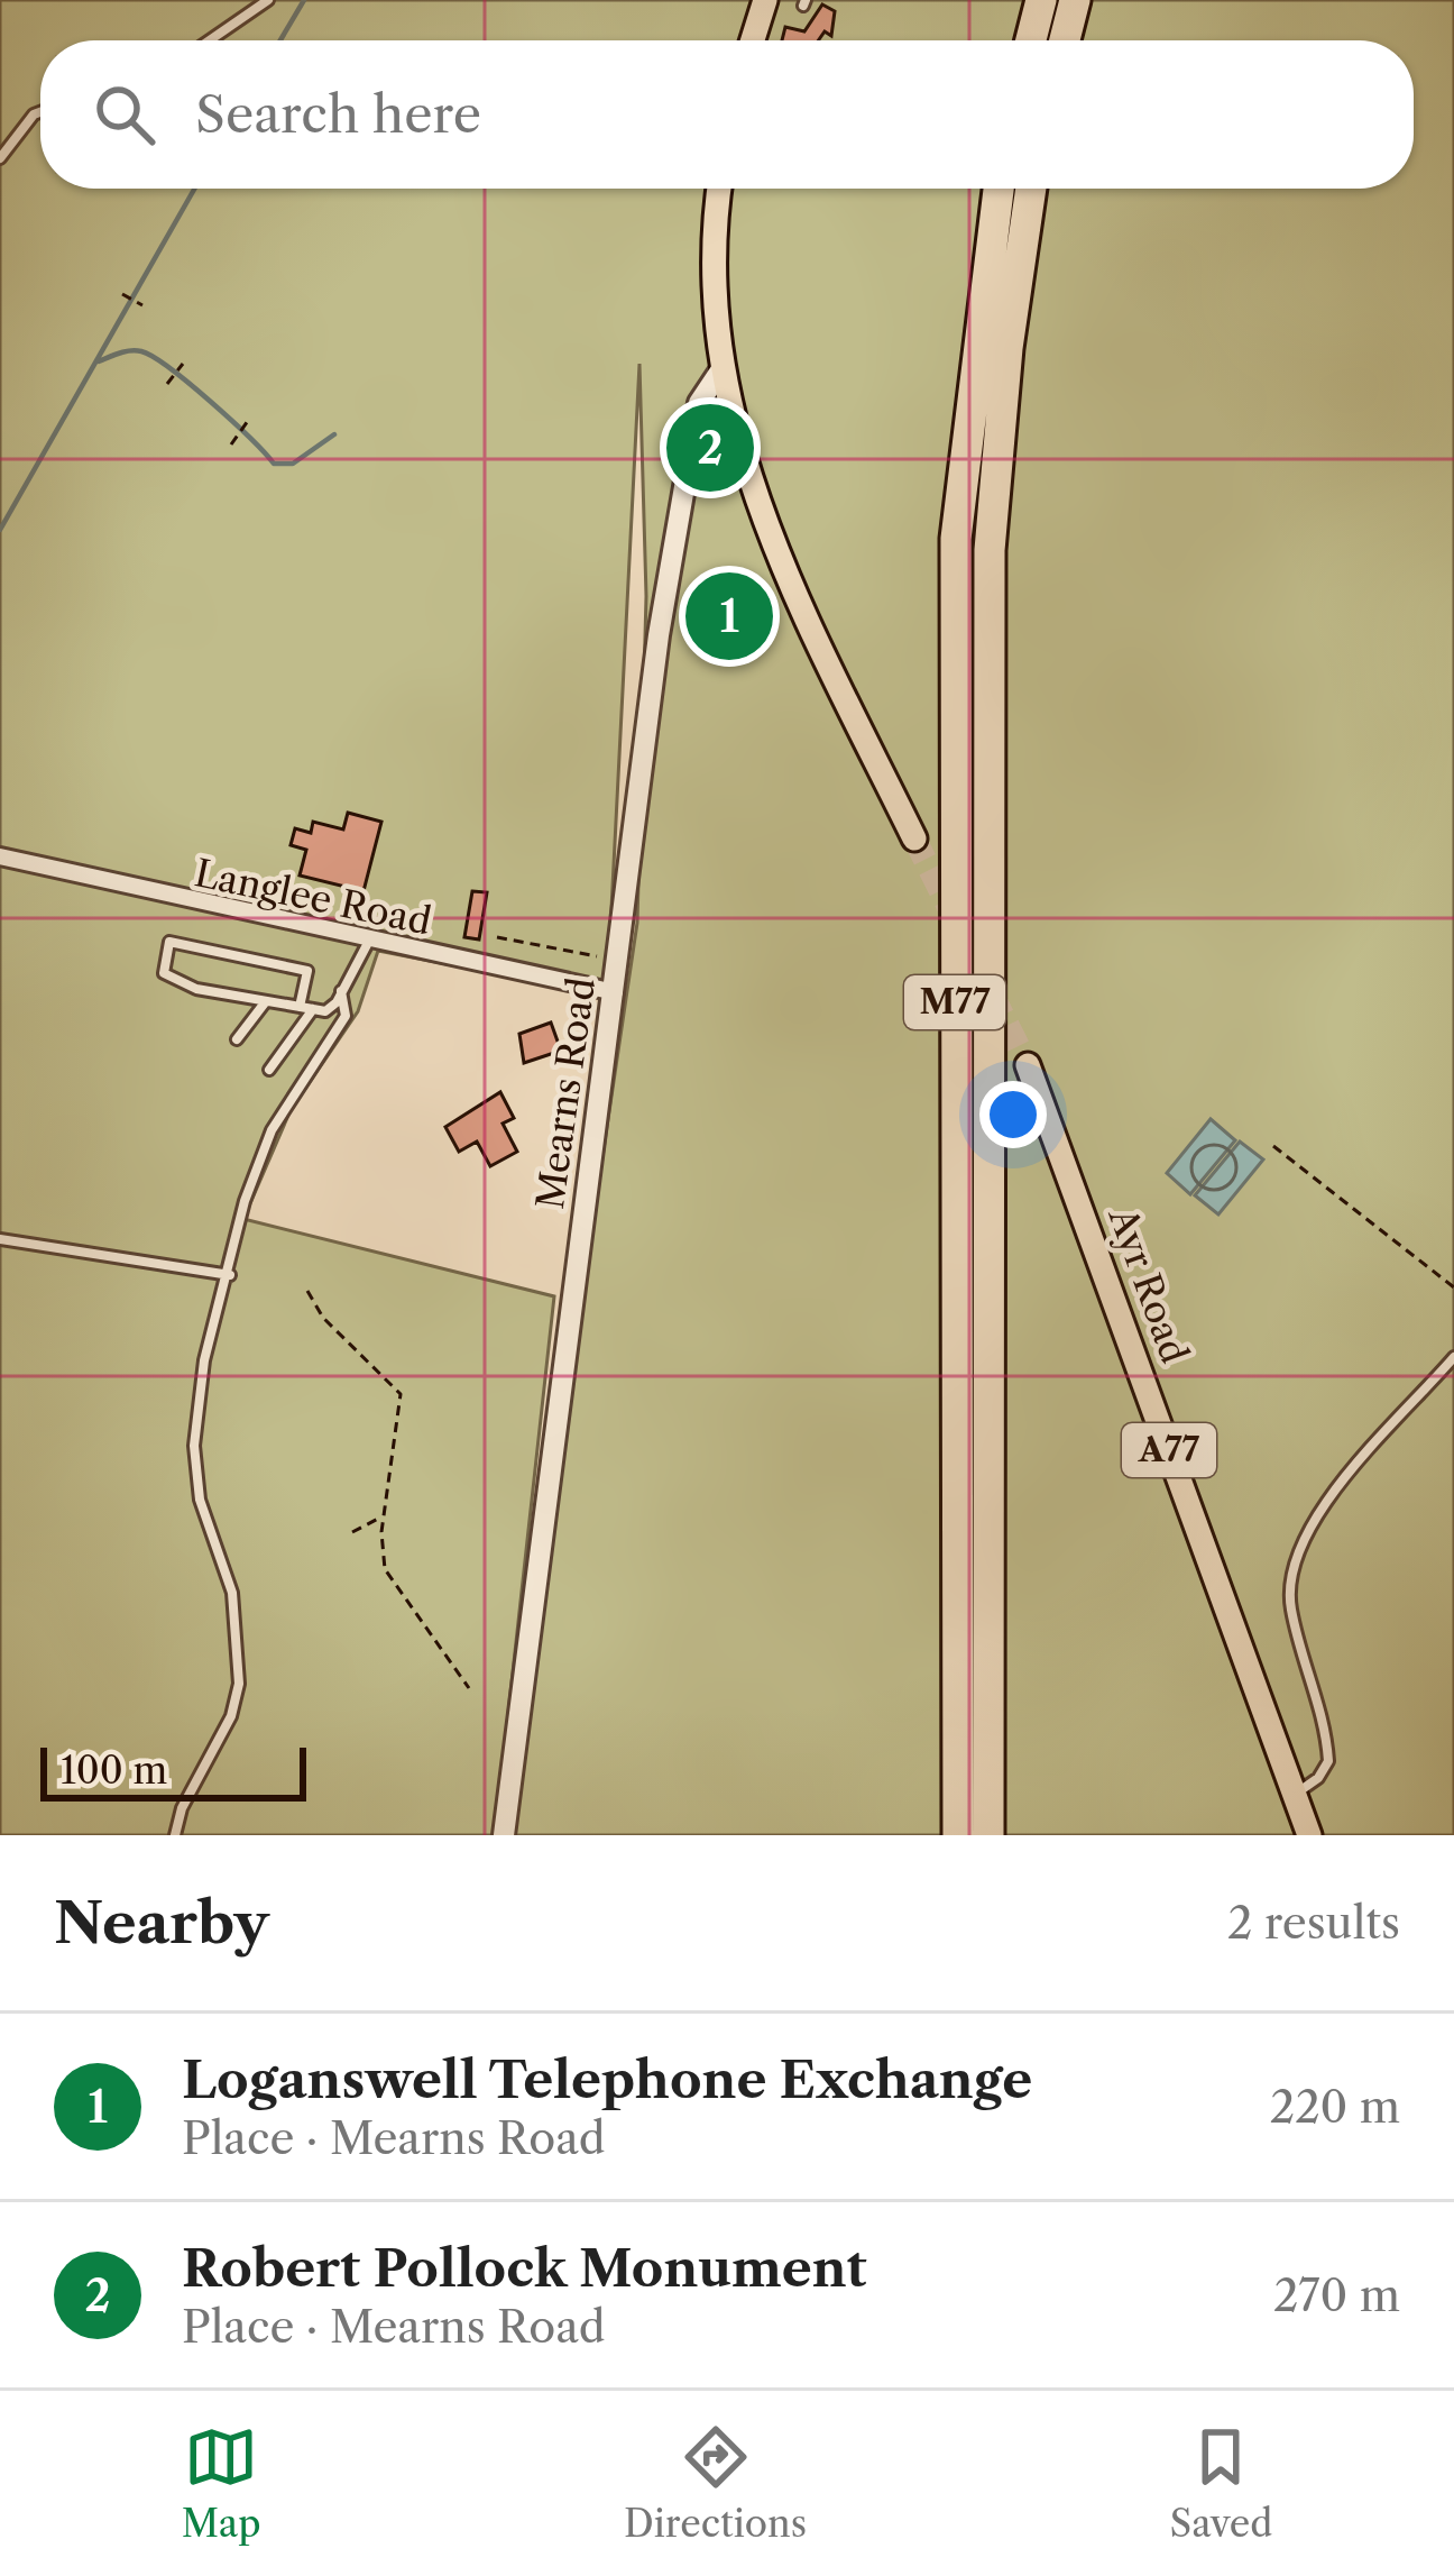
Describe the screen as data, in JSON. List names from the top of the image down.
{
  "streets": {
    "highway": ["M77"],
    "main road": ["Ayr Road", "A77"],
    "street": ["Langlee Road", "Mearns Road"]
  },
  "crossings": [
    ["Langlee Road", "Mearns Road"]
  ],
  "scale_bar": "100 m",
  "page": {
    "search": "Search here",
    "pins": ["2", "1"],
    "scale": "100 m",
    "heading": ["Nearby", "2 results"],
    "list": [
      {
        "mark": "1",
        "name": "Loganswell Telephone Exchange",
        "note": "Place · Mearns Road",
        "value": "220 m"
      },
      {
        "mark": "2",
        "name": "Robert Pollock Monument",
        "note": "Place · Mearns Road",
        "value": "270 m"
      }
    ],
    "nav": ["Map", "Directions", "Saved"]
  }
}
